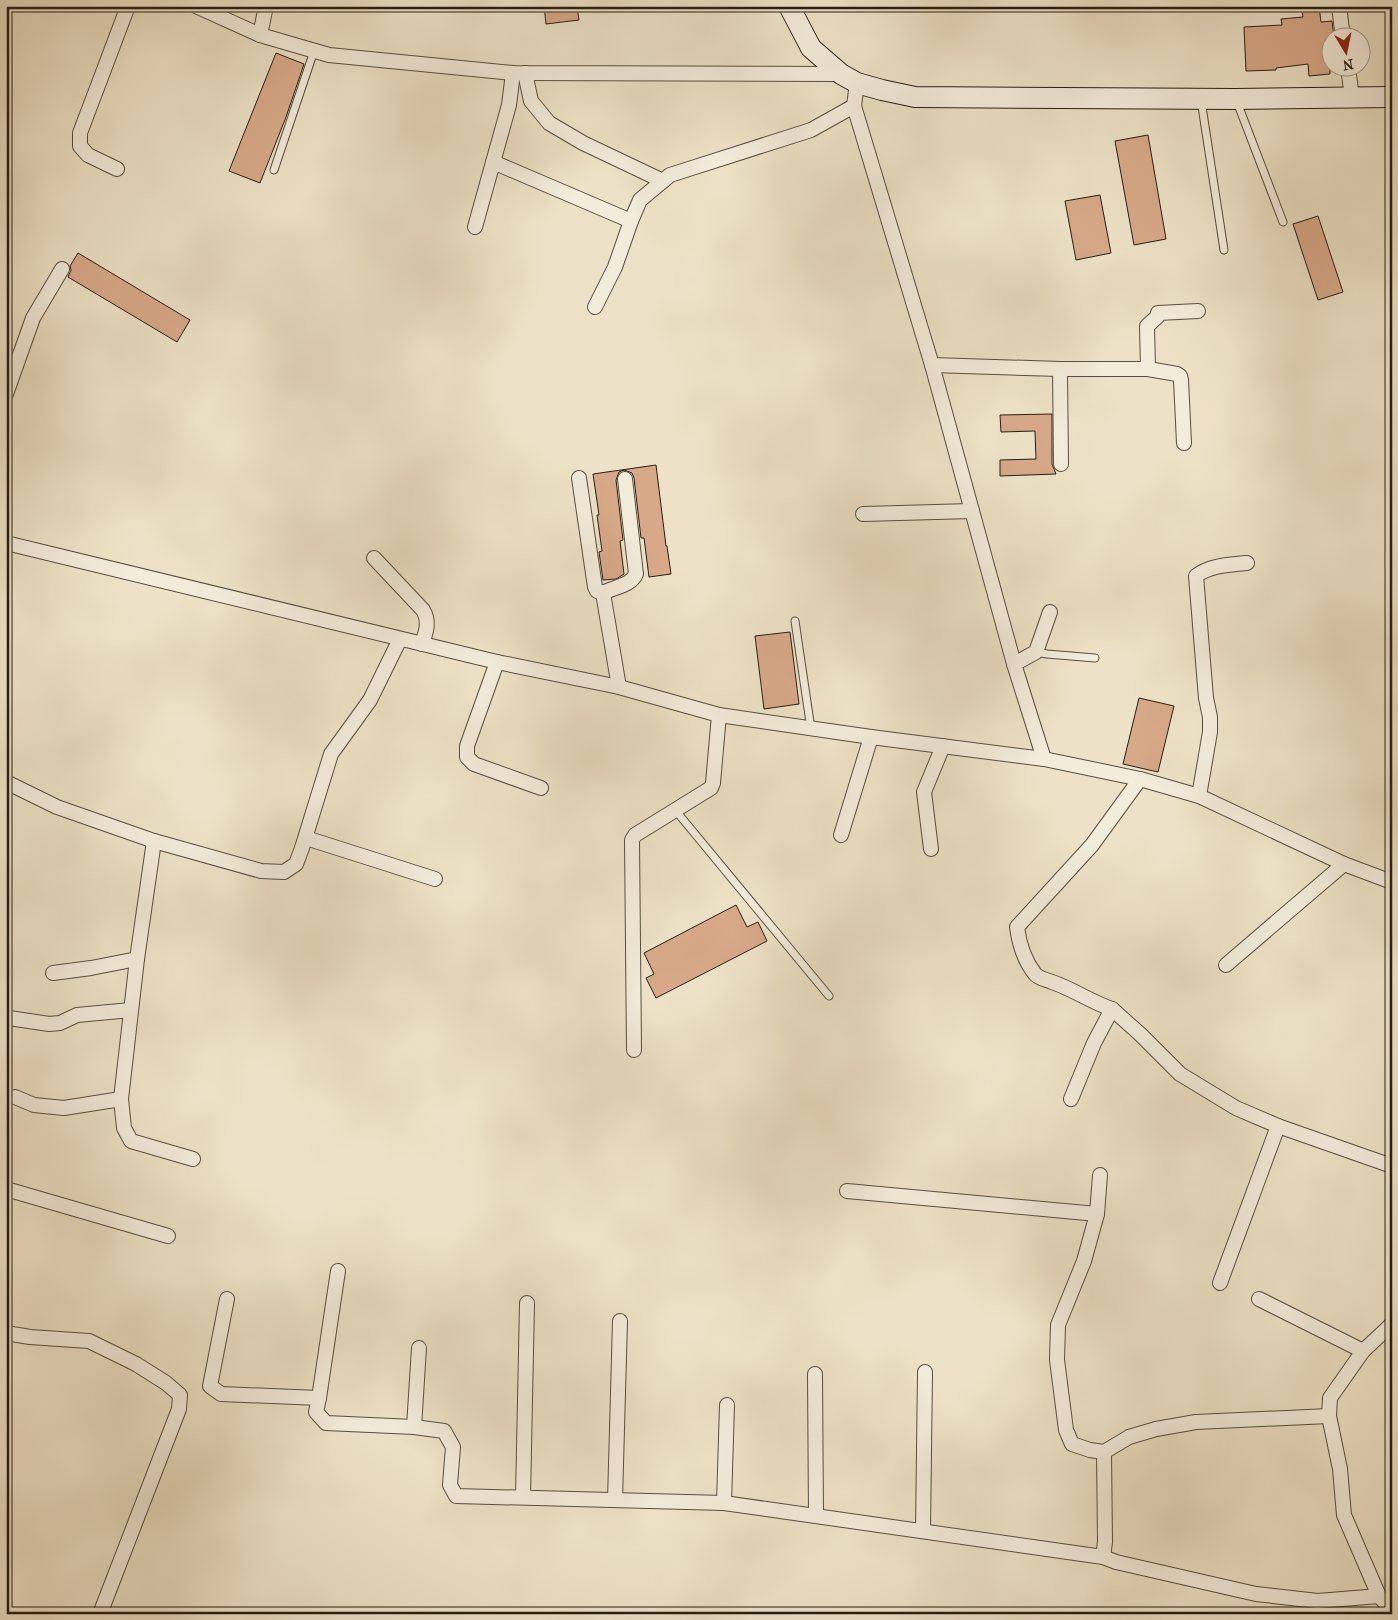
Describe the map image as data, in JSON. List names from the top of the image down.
{
  "north": "bottom"
}
